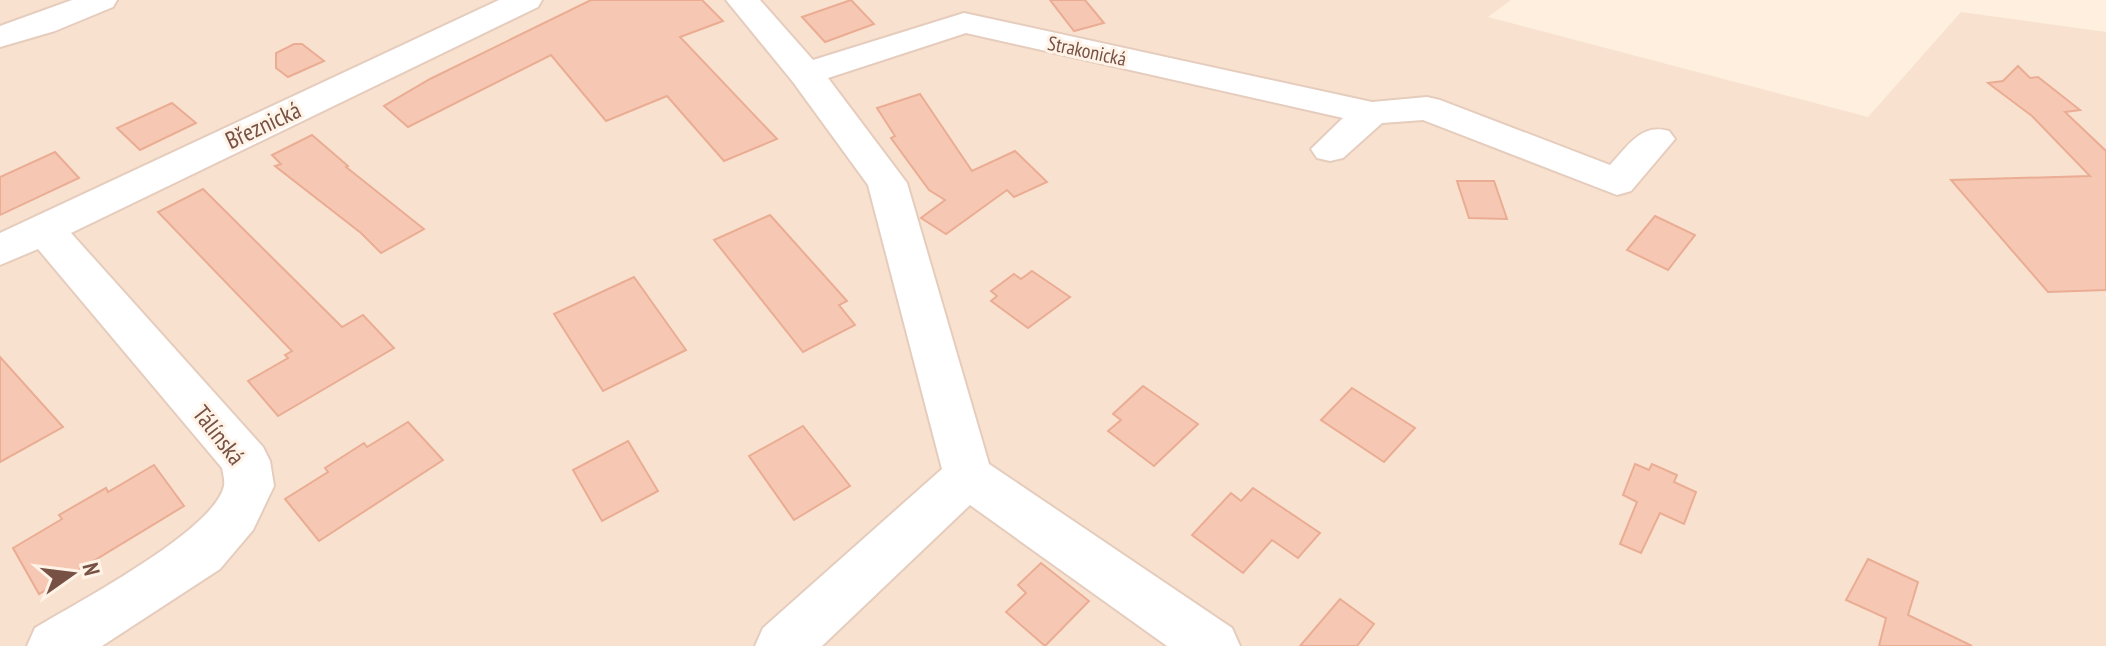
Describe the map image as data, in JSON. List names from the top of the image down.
{
  "streets": {
    "street": ["Strakonická", "Březnická", "Tálínská"]
  },
  "crossings": [
    ["Březnická", "Tálínská"]
  ],
  "north": "right"
}
